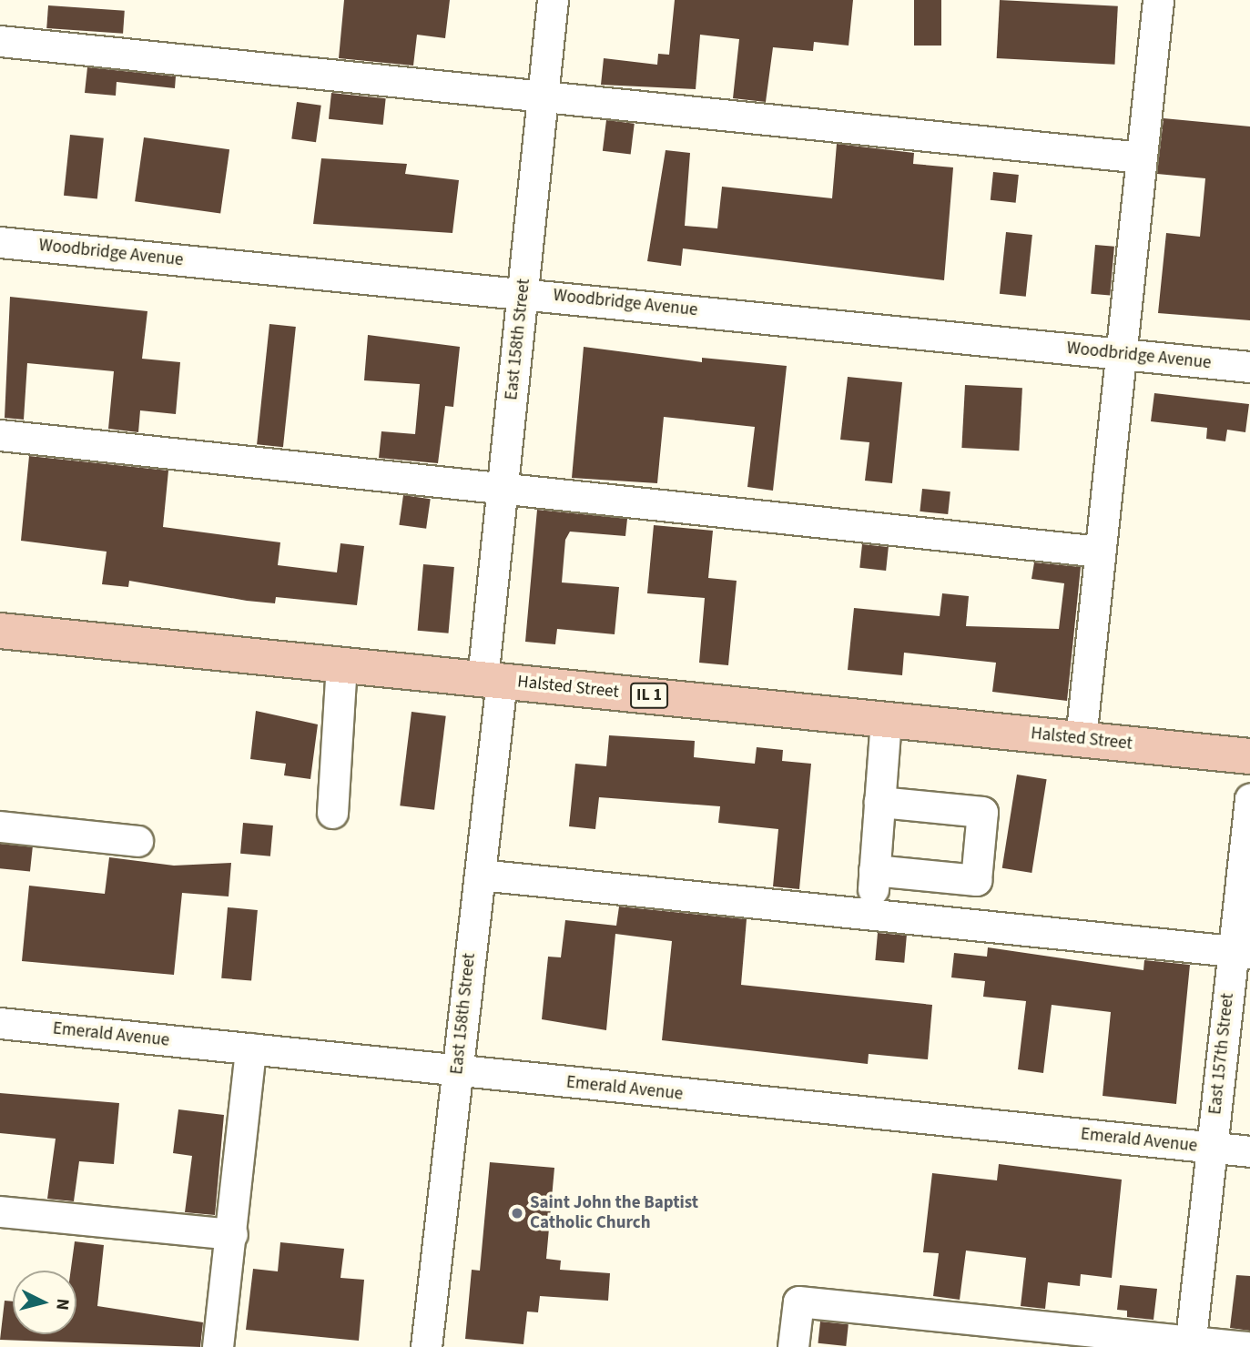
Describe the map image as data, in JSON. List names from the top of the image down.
{
  "streets": {
    "main road": ["Halsted Street", "IL 1"],
    "street": [
      "Woodbridge Avenue",
      "East 158th Street",
      "Emerald Avenue",
      "East 157th Street"
    ]
  },
  "crossings": [
    ["Woodbridge Avenue", "East 158th Street"],
    ["East 158th Street", "Halsted Street"],
    ["East 158th Street", "Emerald Avenue"],
    ["Emerald Avenue", "East 157th Street"]
  ],
  "places": ["Saint John the Baptist Catholic Church"],
  "north": "right"
}
